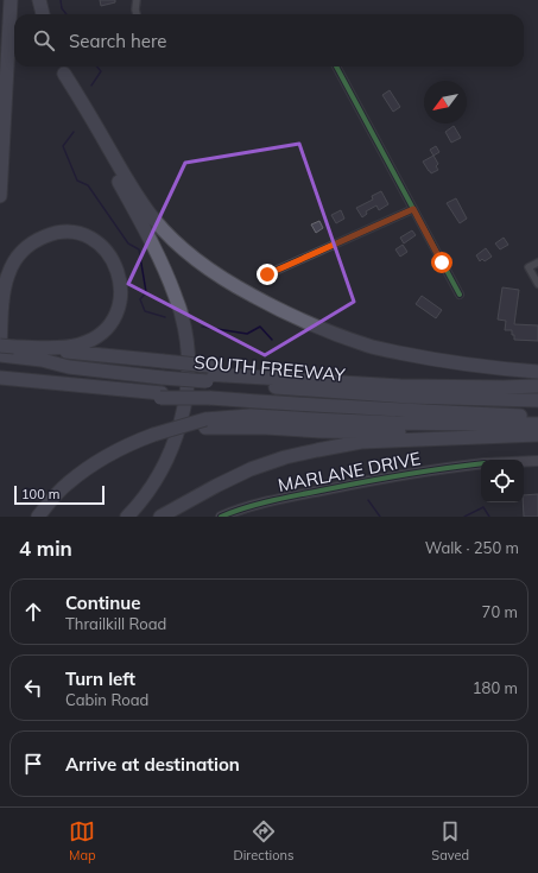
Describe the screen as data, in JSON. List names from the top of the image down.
{
  "streets": {
    "highway": ["SOUTH FREEWAY"],
    "street": ["MARLANE DRIVE"]
  },
  "scale_bar": "100 m",
  "north": "bottom left",
  "page": {
    "search": "Search here",
    "scale": "100 m",
    "heading": ["4 min", "Walk · 250 m"],
    "list": [
      ["Continue", "Thrailkill Road", "70 m"],
      ["Turn left", "Cabin Road", "180 m"],
      "Arrive at destination"
    ],
    "nav": ["Map", "Directions", "Saved"]
  }
}
